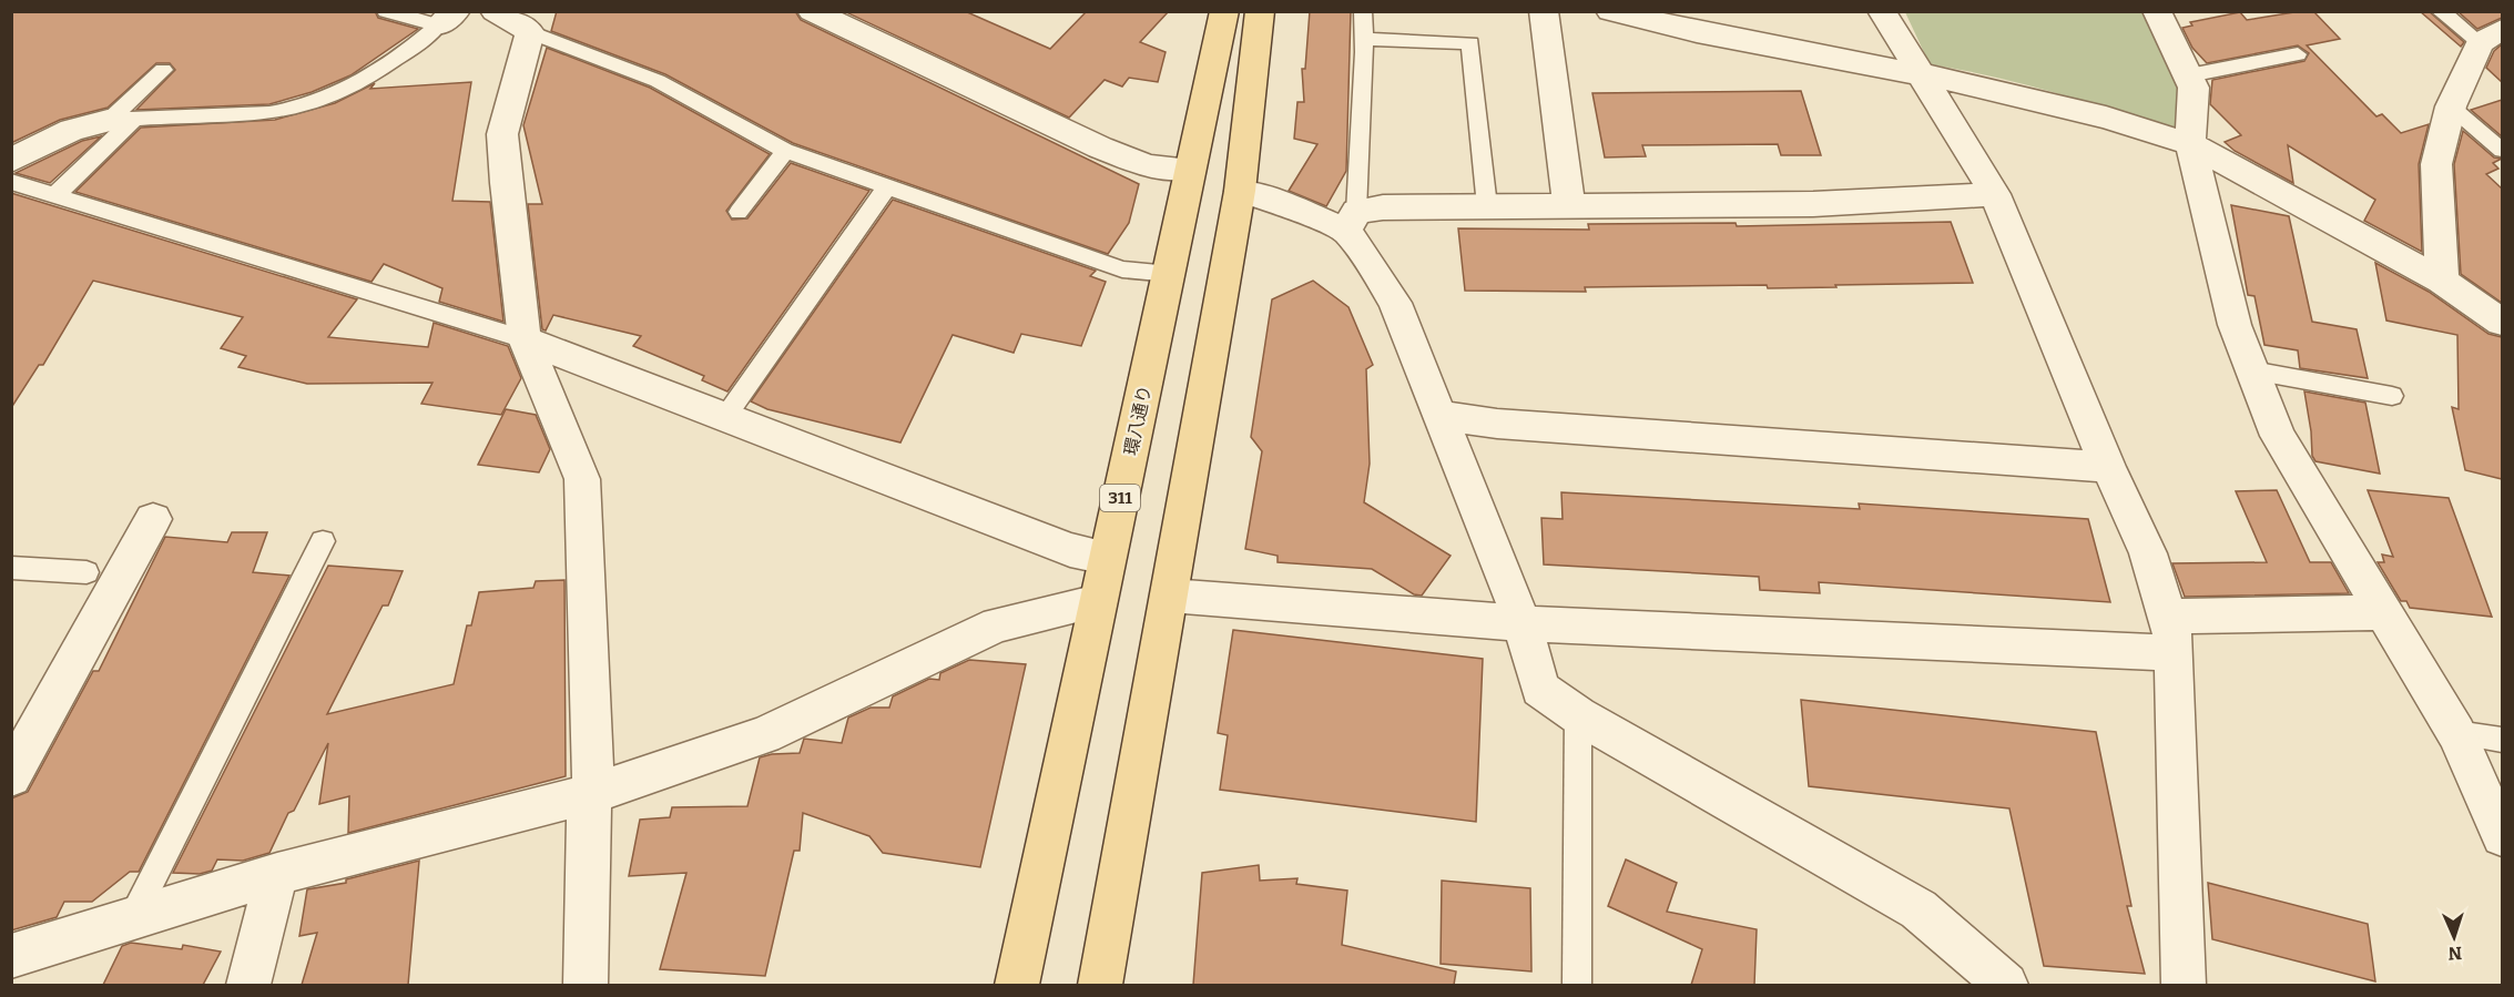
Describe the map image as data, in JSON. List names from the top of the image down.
{
  "streets": {
    "main road": ["環八通り", "311"]
  },
  "north": "bottom"
}
